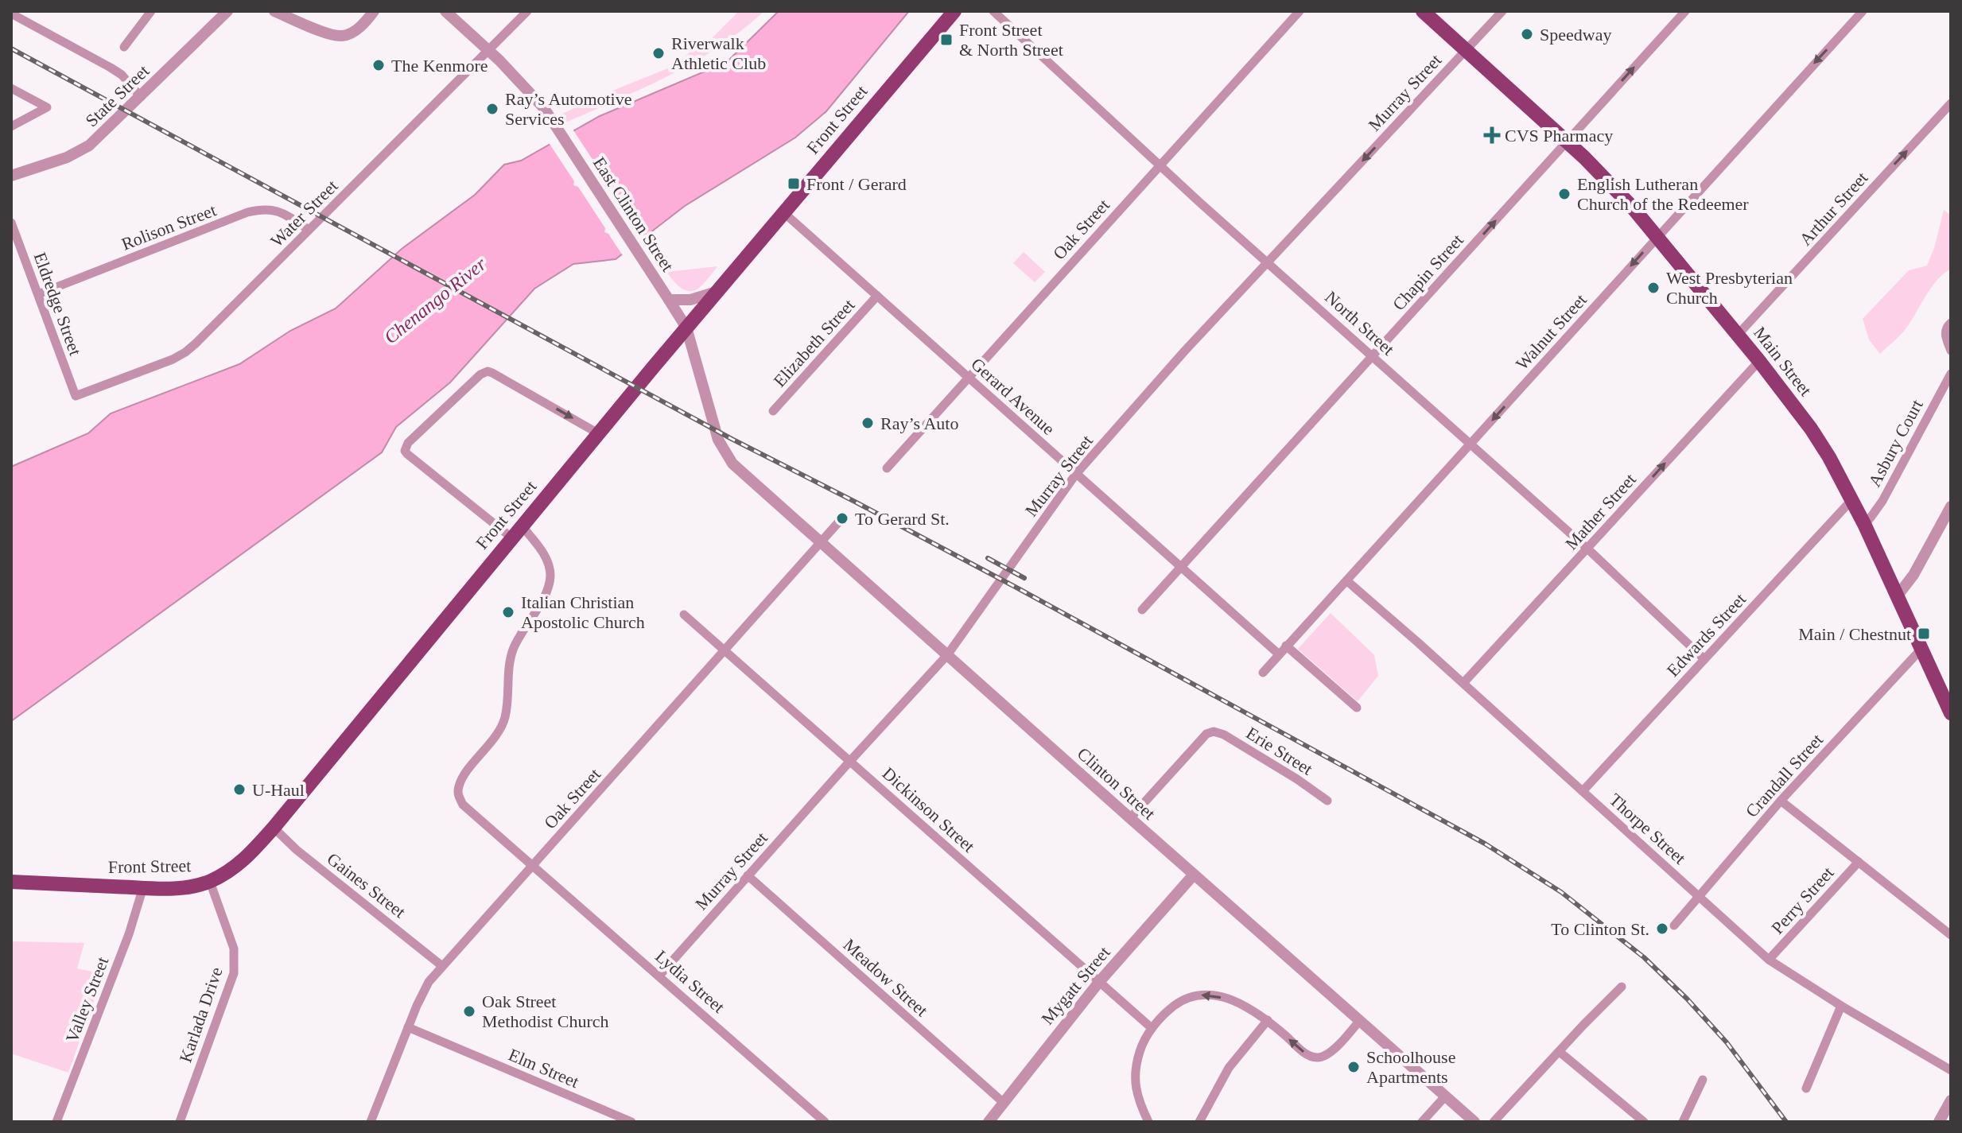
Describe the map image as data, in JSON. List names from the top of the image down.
{
  "streets": {
    "main road": ["Front Street", "Main Street"],
    "street": [
      "Murray Street",
      "State Street",
      "Arthur Street",
      "Water Street",
      "East Clinton Street",
      "Rolison Street",
      "Oak Street",
      "Chapin Street",
      "Eldredge Street",
      "North Street",
      "Walnut Street",
      "Elizabeth Street",
      "Gerard Avenue",
      "Asbury Court",
      "Mather Street",
      "Edwards Street",
      "Erie Street",
      "Crandall Street",
      "Clinton Street",
      "Dickinson Street",
      "Thorpe Street",
      "Gaines Street",
      "Perry Street",
      "Meadow Street",
      "Lydia Street",
      "Mygatt Street",
      "Valley Street",
      "Karlada Drive",
      "Elm Street"
    ]
  },
  "crossings": [
    ["Murray Street", "North Street"],
    ["Murray Street", "Main Street"],
    ["Murray Street", "Gerard Avenue"],
    ["Murray Street", "Clinton Street"],
    ["Murray Street", "Dickinson Street"],
    ["Murray Street", "Meadow Street"],
    ["Murray Street", "Lydia Street"],
    ["Front Street", "East Clinton Street"],
    ["Front Street", "Gerard Avenue"],
    ["Front Street", "Gaines Street"],
    ["Front Street", "Lydia Street"],
    ["Front Street", "Valley Street"],
    ["Front Street", "Karlada Drive"],
    ["Arthur Street", "Main Street"],
    ["Water Street", "East Clinton Street"],
    ["Water Street", "Rolison Street"],
    ["Water Street", "Eldredge Street"],
    ["East Clinton Street", "Clinton Street"],
    ["Rolison Street", "Eldredge Street"],
    ["Oak Street", "North Street"],
    ["Oak Street", "Gerard Avenue"],
    ["Oak Street", "Clinton Street"],
    ["Oak Street", "Dickinson Street"],
    ["Oak Street", "Gaines Street"],
    ["Oak Street", "Lydia Street"],
    ["Oak Street", "Elm Street"],
    ["Chapin Street", "North Street"],
    ["Chapin Street", "Main Street"],
    ["Chapin Street", "Gerard Avenue"],
    ["North Street", "Walnut Street"],
    ["North Street", "Mather Street"],
    ["North Street", "Edwards Street"],
    ["Walnut Street", "Main Street"],
    ["Walnut Street", "Gerard Avenue"],
    ["Walnut Street", "Thorpe Street"],
    ["Elizabeth Street", "Gerard Avenue"],
    ["Main Street", "Asbury Court"],
    ["Main Street", "Mather Street"],
    ["Main Street", "Edwards Street"],
    ["Main Street", "Crandall Street"],
    ["Mather Street", "Thorpe Street"],
    ["Edwards Street", "Thorpe Street"],
    ["Erie Street", "Clinton Street"],
    ["Crandall Street", "Thorpe Street"],
    ["Clinton Street", "Mygatt Street"],
    ["Dickinson Street", "Mygatt Street"],
    ["Thorpe Street", "Perry Street"],
    ["Meadow Street", "Mygatt Street"]
  ],
  "one_way": [
    "Arthur Street",
    "Chapin Street",
    "Walnut Street",
    "Mather Street"
  ],
  "water": ["Chenango River"],
  "places": {
    "other": [
      "Speedway",
      "Riverwalk Athletic Club",
      "The Kenmore",
      "Ray’s Automotive Services",
      "English Lutheran Church of the Redeemer",
      "West Presbyterian Church",
      "Ray’s Auto",
      "To Gerard St.",
      "Italian Christian Apostolic Church",
      "U-Haul",
      "To Clinton St.",
      "Oak Street Methodist Church",
      "Schoolhouse Apartments"
    ],
    "transit": ["Front Street & North Street", "Front / Gerard", "Main / Chestnut"],
    "health": ["CVS Pharmacy"]
  }
}
